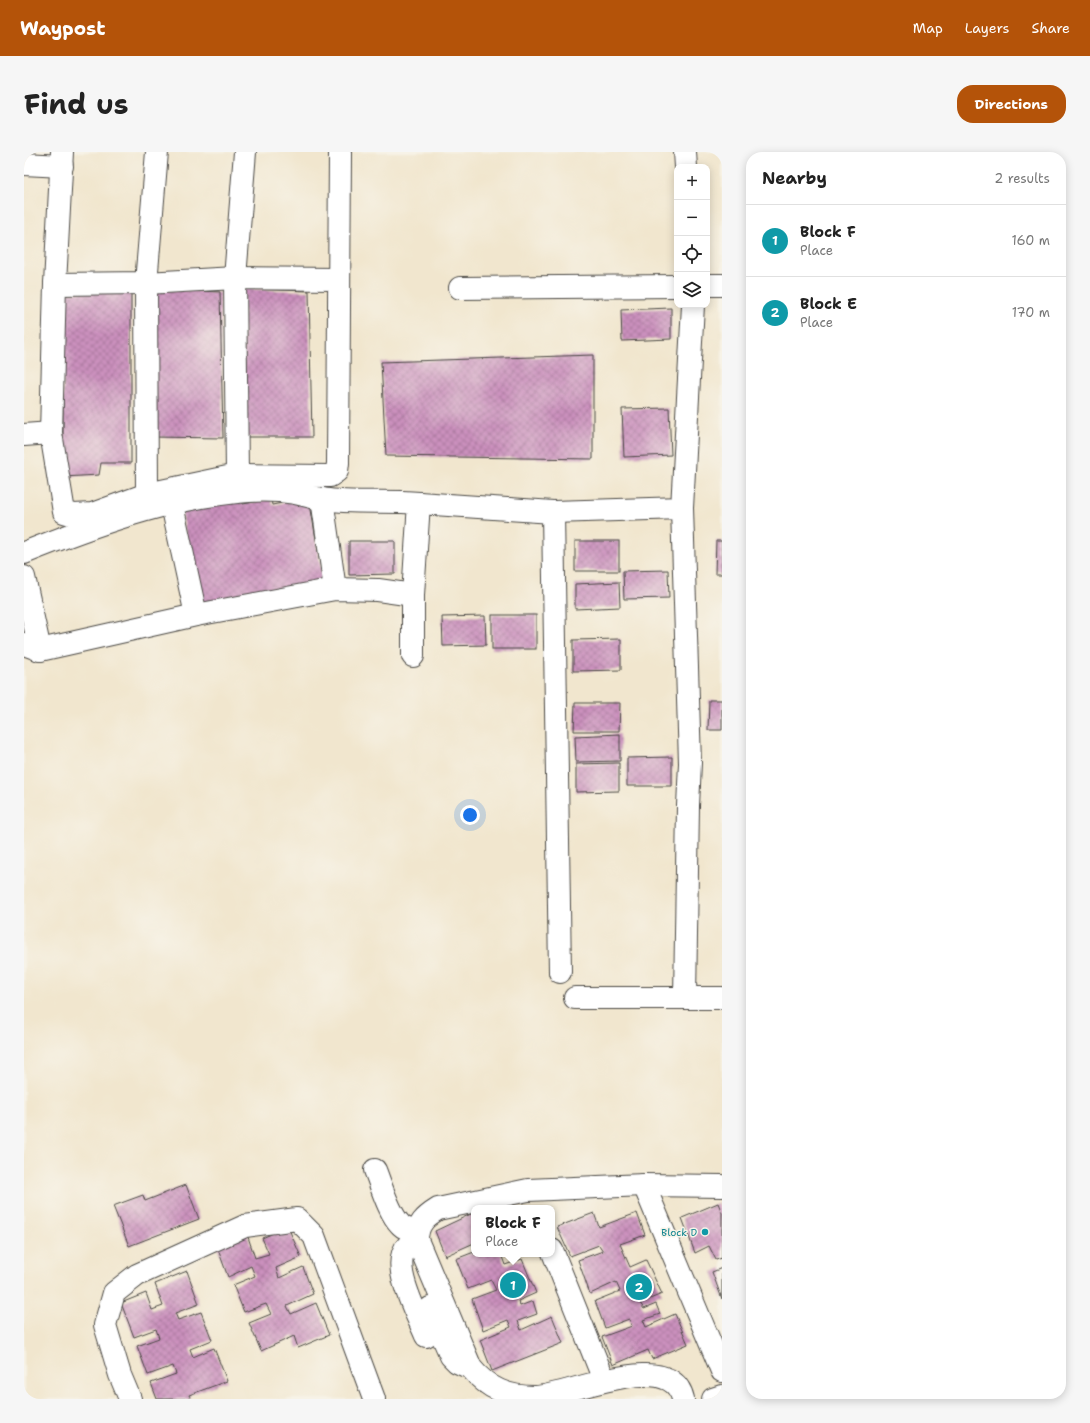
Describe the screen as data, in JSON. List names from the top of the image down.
{
  "places": ["Block D"],
  "page": {
    "header": "Waypost",
    "nav": ["Map", "Layers", "Share"],
    "title": "Find us",
    "buttons": "Directions",
    "heading": ["Nearby", "2 results"],
    "map_buttons": ["+", "−"],
    "list": [
      {
        "mark": "1",
        "name": "Block F",
        "note": "Place",
        "value": "160 m"
      },
      {
        "mark": "2",
        "name": "Block E",
        "note": "Place",
        "value": "170 m"
      }
    ],
    "popup": ["Block F", "Place"],
    "pins": ["1", "2"]
  }
}
